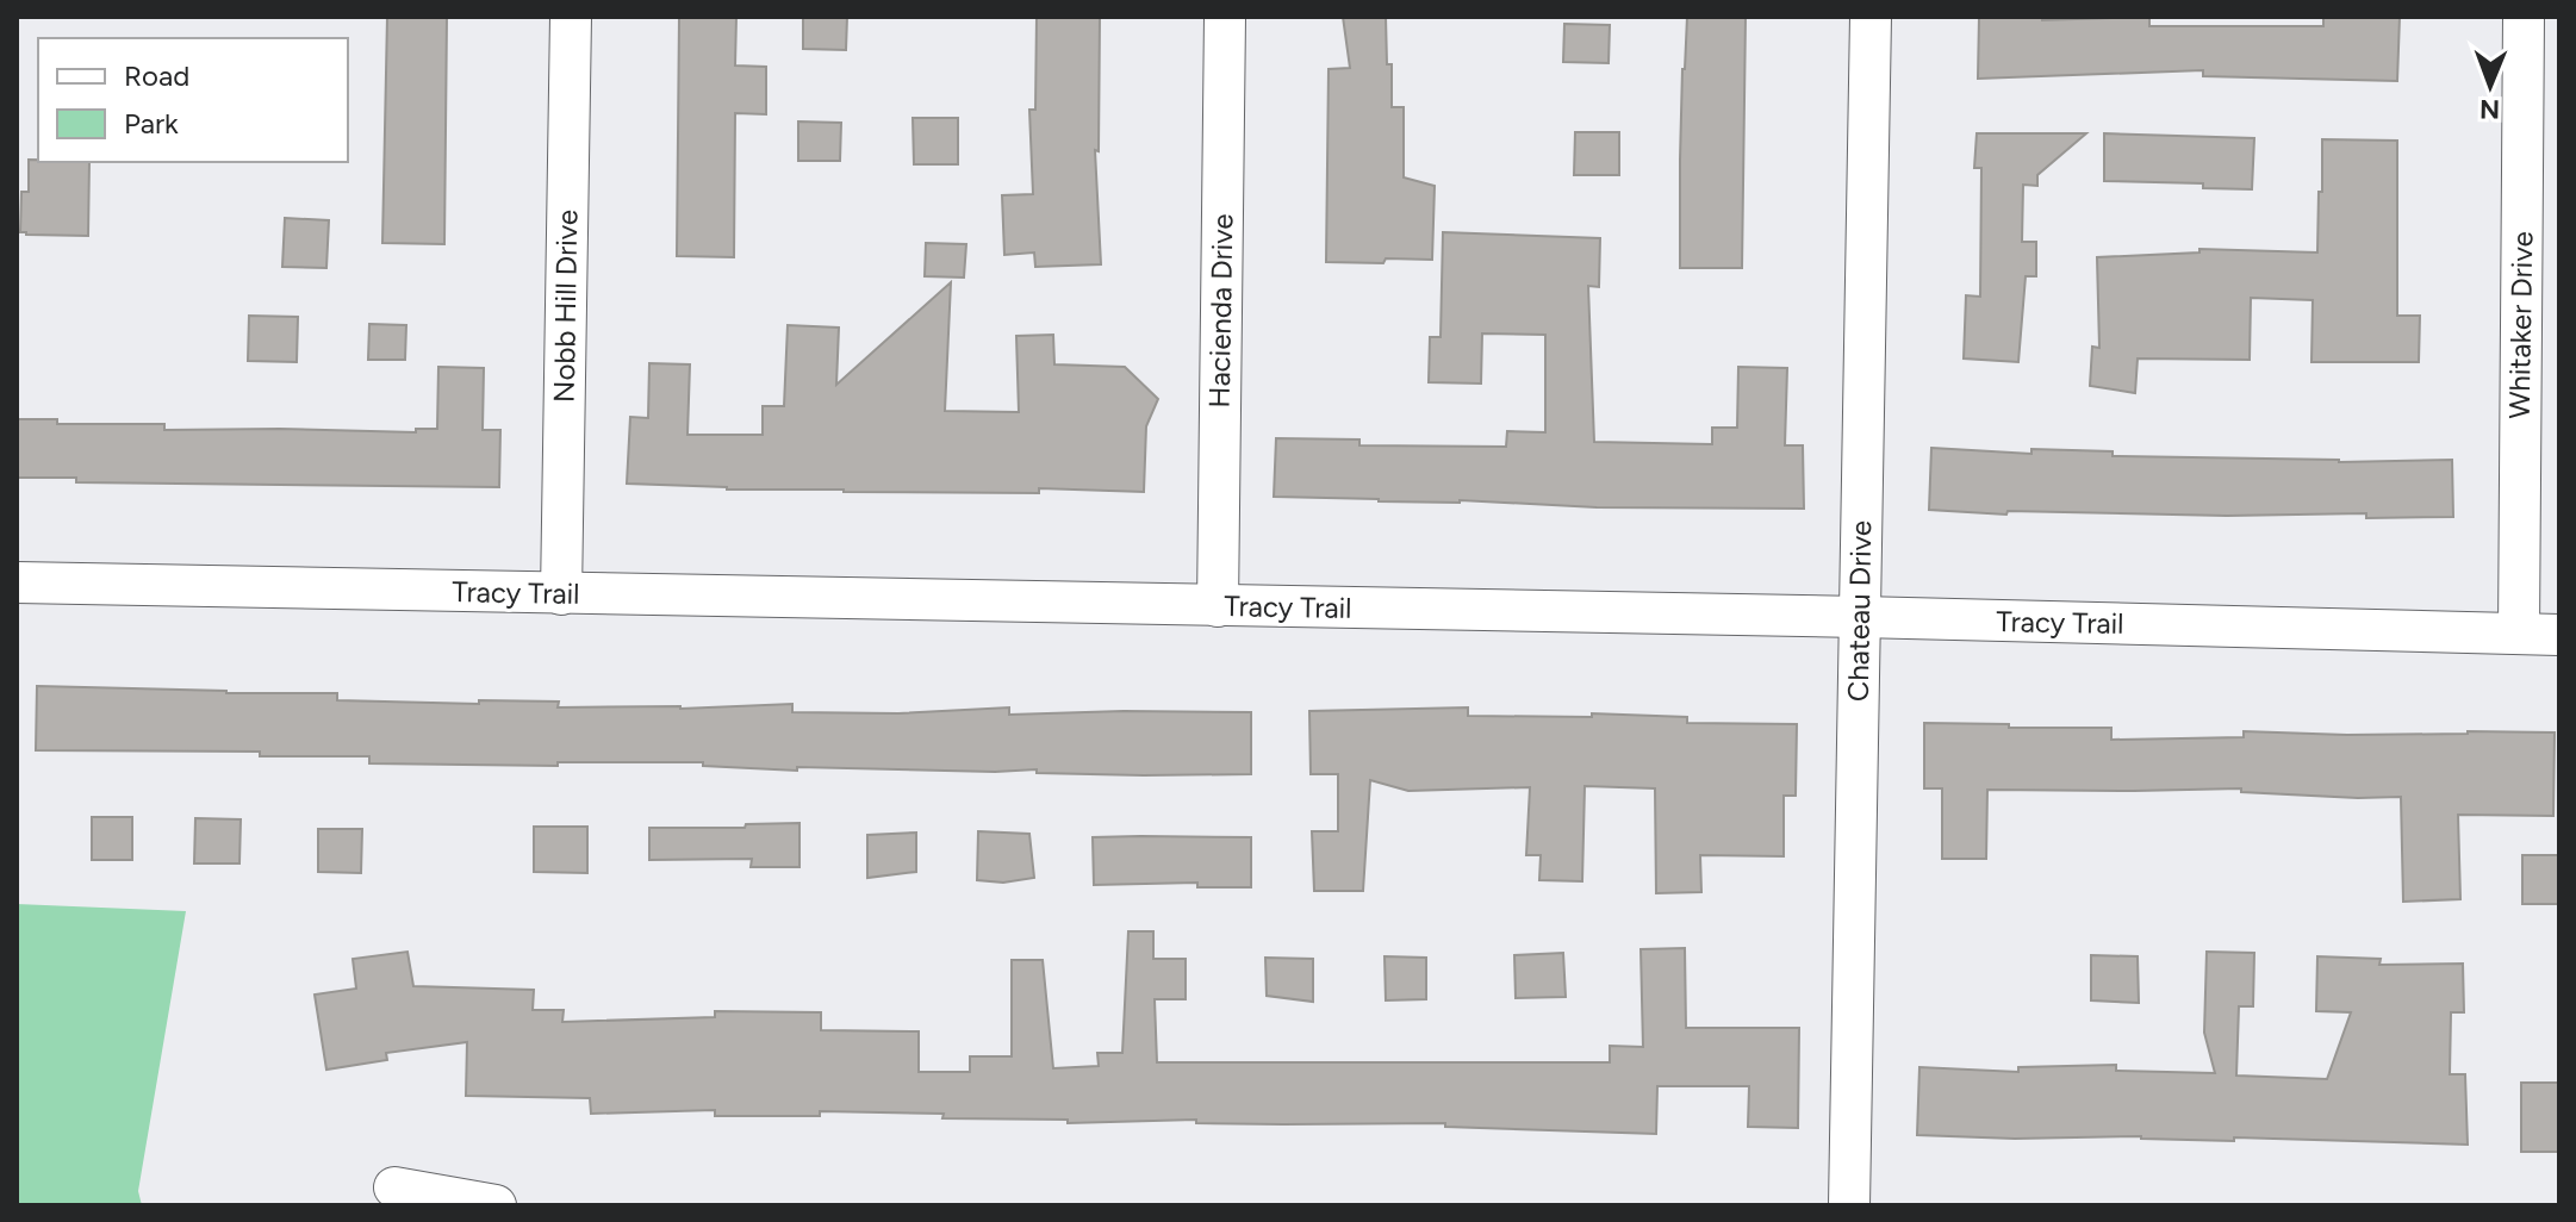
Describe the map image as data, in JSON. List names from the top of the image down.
{
  "streets": {
    "street": [
      "Nobb Hill Drive",
      "Hacienda Drive",
      "Whitaker Drive",
      "Tracy Trail",
      "Chateau Drive"
    ]
  },
  "crossings": [
    ["Nobb Hill Drive", "Tracy Trail"],
    ["Hacienda Drive", "Tracy Trail"],
    ["Whitaker Drive", "Tracy Trail"],
    ["Tracy Trail", "Chateau Drive"]
  ],
  "legend": ["Road", "Park"],
  "north": "bottom"
}
